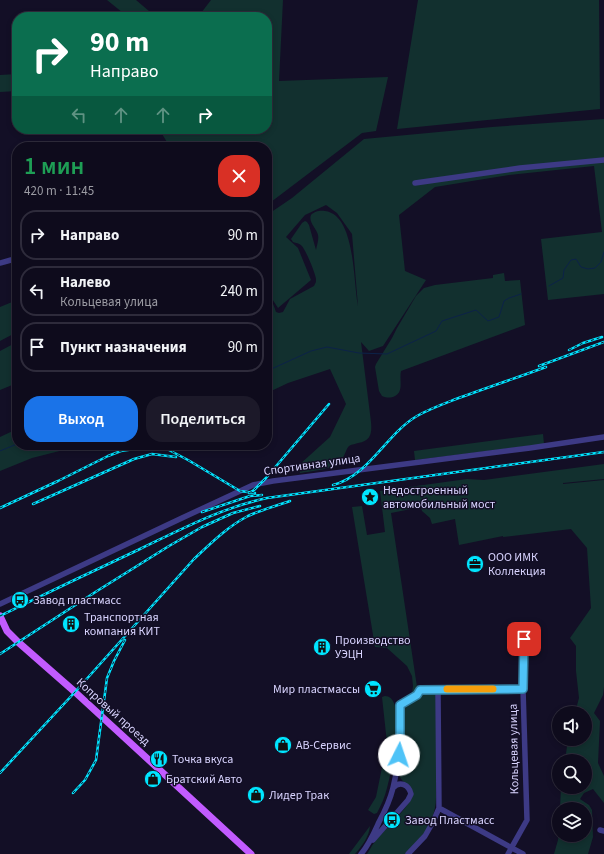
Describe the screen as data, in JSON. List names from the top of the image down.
{
  "streets": {
    "main road": ["Копровый проезд"],
    "street": ["Спортивная улица", "Кольцевая улица"]
  },
  "places": {
    "place": ["Недостроенный автомобильный мост"],
    "office": ["ООО ИМК Коллекция"],
    "bus stop": ["Завод пластмасс", "Завод Пластмасс"],
    "building": ["Транспортная компания КИТ", "Производство УЭЦН"],
    "supermarket": ["Мир пластмассы"],
    "shop": ["АВ-Сервис", "Братский Авто", "Лидер Трак"],
    "restaurant": ["Точка вкуса"]
  },
  "page": {
    "turn": ["90 m", "Направо"],
    "heading": ["1 мин", "420 m · 11:45"],
    "list": [
      {
        "name": "Направо",
        "value": "90 m"
      },
      {
        "name": "Налево",
        "note": "Кольцевая улица",
        "value": "240 m"
      },
      {
        "name": "Пункт назначения",
        "value": "90 m"
      }
    ],
    "buttons": ["Выход", "Поделиться"]
  }
}
